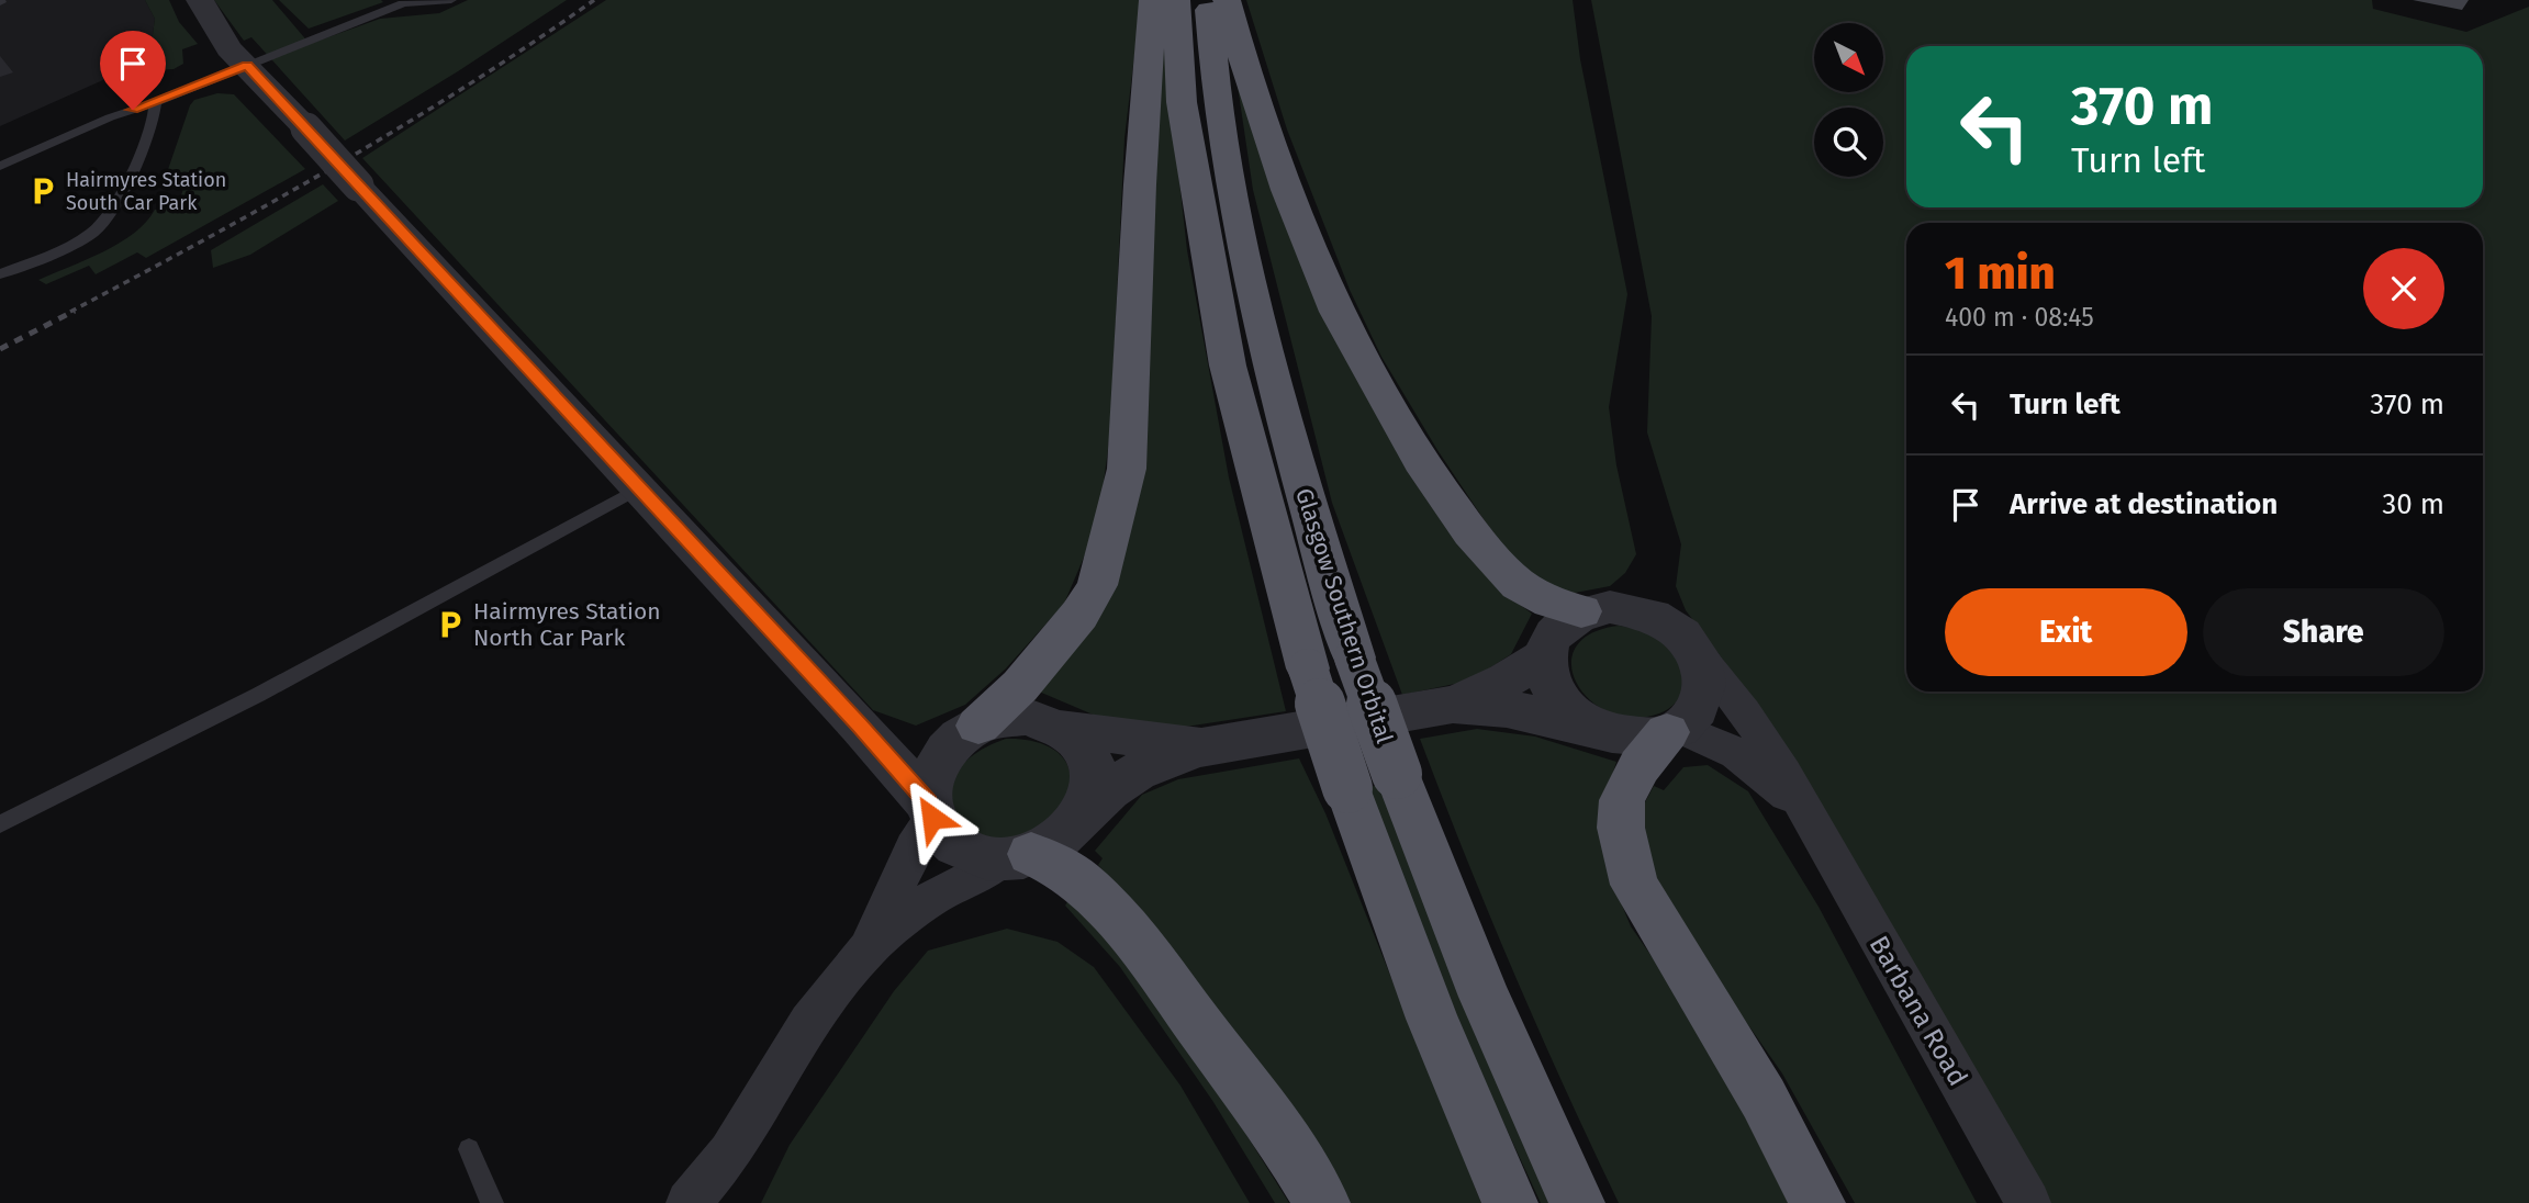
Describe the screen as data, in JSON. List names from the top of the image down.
{
  "streets": {
    "highway": ["Glasgow Southern Orbital"],
    "street": ["Barbana Road"]
  },
  "places": {
    "parking": ["Hairmyres Station South Car Park", "Hairmyres Station North Car Park"]
  },
  "north": "bottom right",
  "page": {
    "turn": ["370 m", "Turn left"],
    "heading": ["1 min", "400 m · 08:45"],
    "list": [
      {
        "name": "Turn left",
        "value": "370 m"
      },
      {
        "name": "Arrive at destination",
        "value": "30 m"
      }
    ],
    "buttons": ["Exit", "Share"]
  }
}
